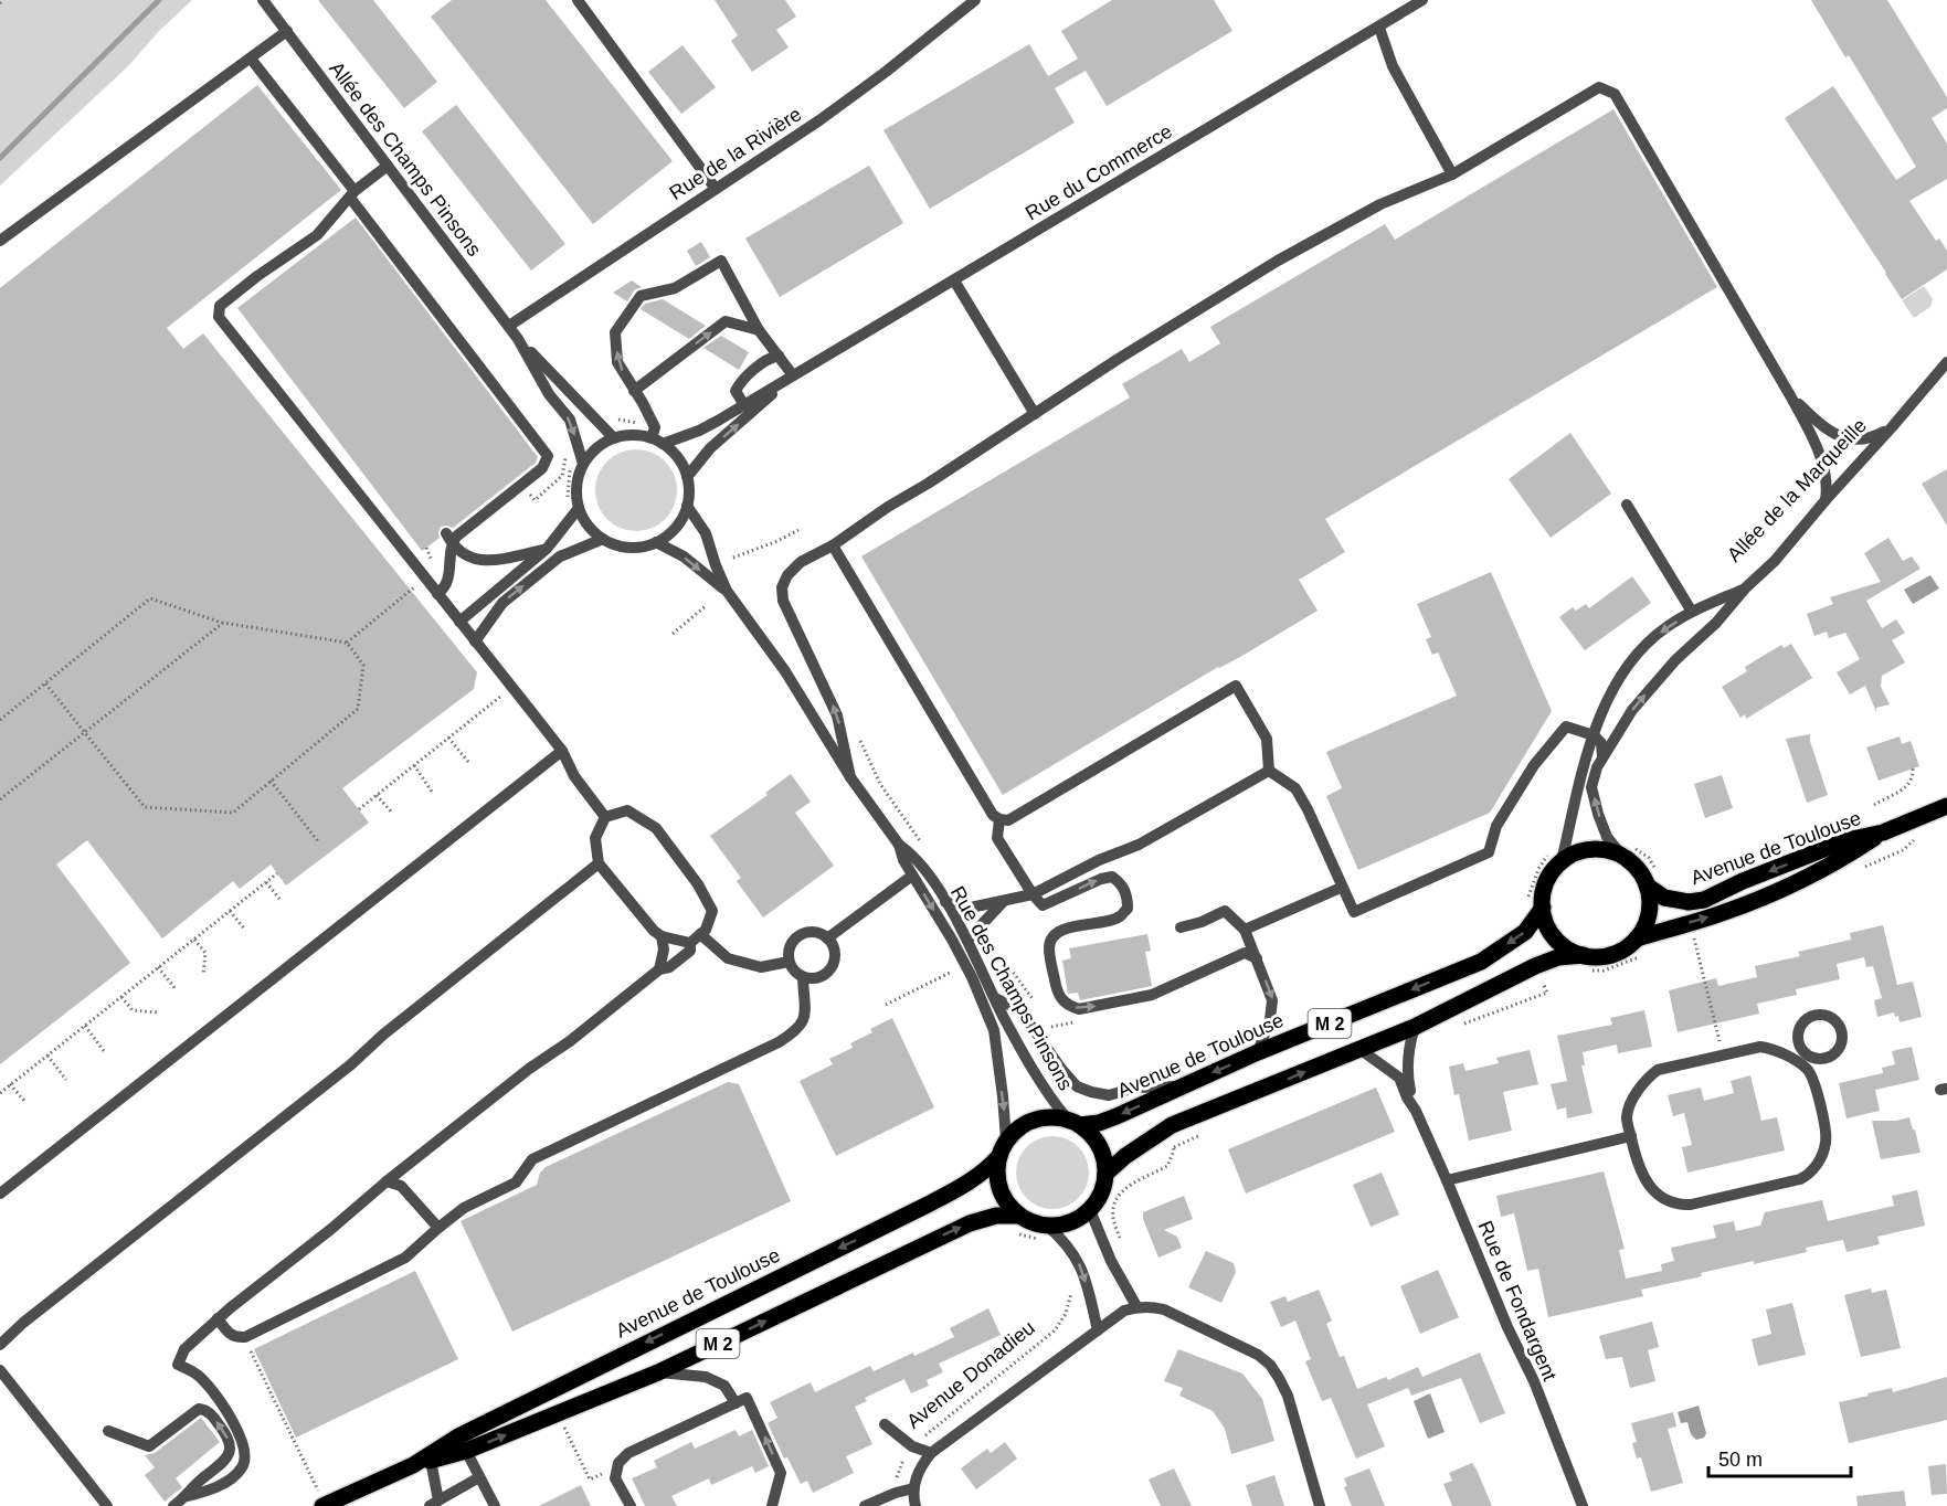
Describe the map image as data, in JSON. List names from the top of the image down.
{
  "streets": {
    "main road": ["Avenue de Toulouse", "M 2"],
    "street": [
      "Rue de la Rivière",
      "Allée des Champs Pinsons",
      "Rue du Commerce",
      "Allée de la Marqueille",
      "Rue des Champs Pinsons",
      "Rue de Fondargent",
      "Avenue Donadieu"
    ]
  },
  "crossings": [
    ["Rue de la Rivière", "Allée des Champs Pinsons"],
    ["Allée des Champs Pinsons", "Rue du Commerce"],
    ["Allée des Champs Pinsons", "Rue des Champs Pinsons"],
    ["Rue du Commerce", "Rue des Champs Pinsons"],
    ["Allée de la Marqueille", "Avenue de Toulouse"],
    ["Allée de la Marqueille", "M 2"],
    ["Avenue de Toulouse", "Rue des Champs Pinsons"],
    ["Avenue de Toulouse", "M 2"],
    ["Rue des Champs Pinsons", "M 2"],
    ["M 2", "Rue de Fondargent"]
  ],
  "scale_bar": "50 m"
}
